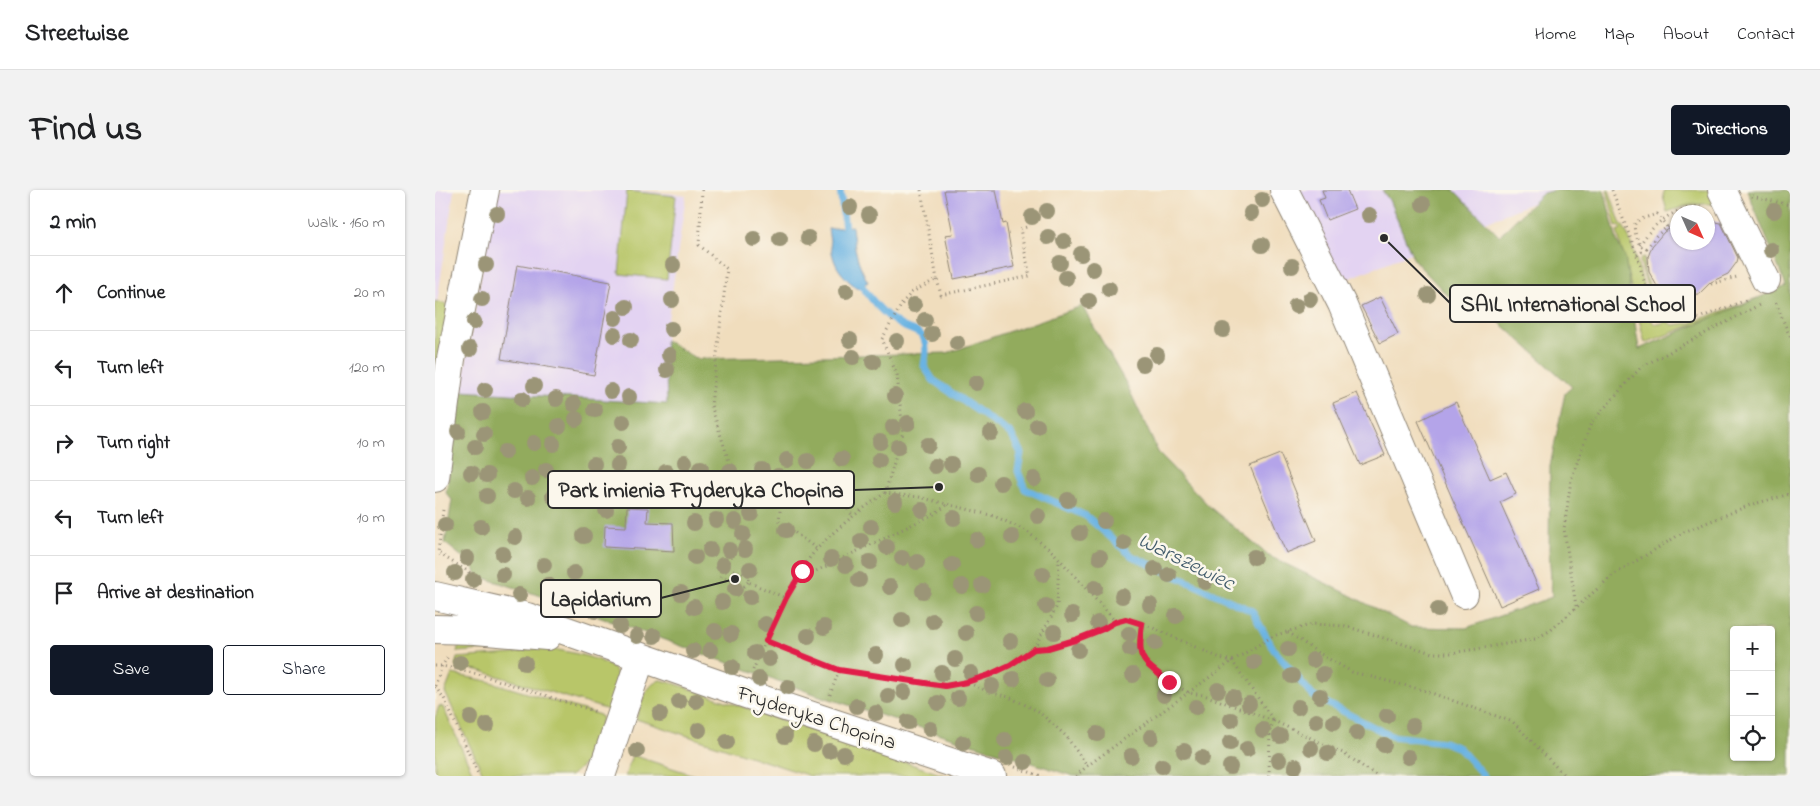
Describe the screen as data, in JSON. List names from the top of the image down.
{
  "streets": {
    "street": ["Fryderyka Chopina"]
  },
  "water": ["Warszewiec"],
  "places": ["SAIL International School", "Park imienia Fryderyka Chopina", "Lapidarium"],
  "north": "bottom right",
  "page": {
    "header": "Streetwise",
    "nav": [
      "Home",
      "Map",
      "About",
      "Contact"
    ],
    "title": "Find us",
    "buttons": [
      "Directions",
      ["Save", "Share"]
    ],
    "heading": ["2 min", "Walk · 160 m"],
    "list": [
      ["Continue", "20 m"],
      ["Turn left", "120 m"],
      ["Turn right", "10 m"],
      ["Turn left", "10 m"],
      "Arrive at destination"
    ],
    "map_buttons": ["+", "−"]
  }
}
